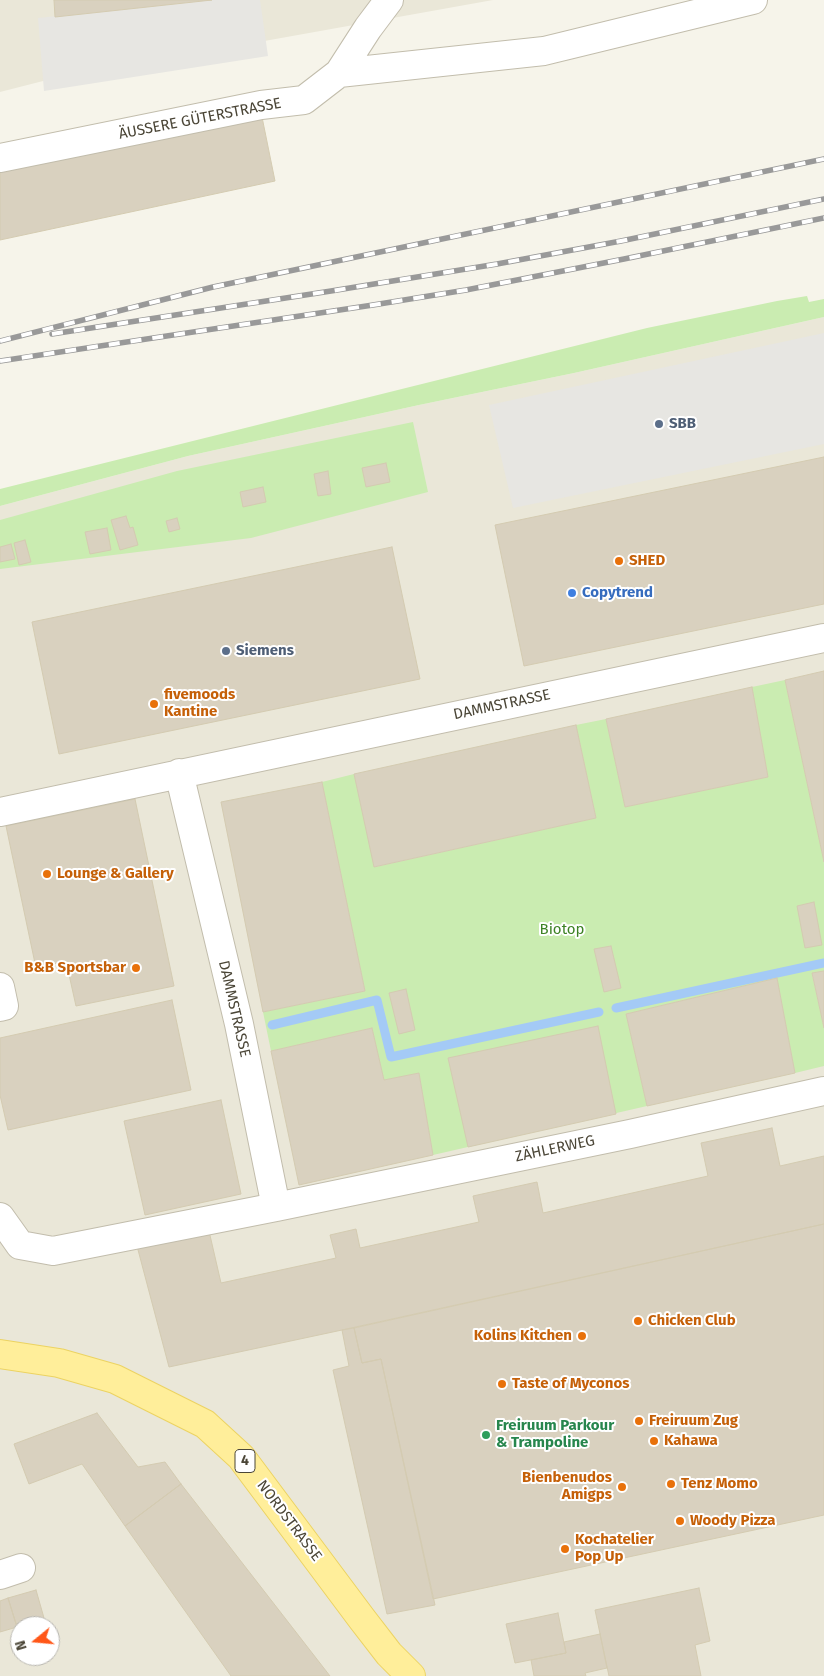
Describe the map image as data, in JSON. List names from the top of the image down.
{
  "streets": {
    "main road": ["4", "NORDSTRASSE"],
    "street": ["ÄUSSERE GÜTERSTRASSE", "DAMMSTRASSE", "ZÄHLERWEG"]
  },
  "crossings": [
    ["DAMMSTRASSE", "ZÄHLERWEG"]
  ],
  "parks": ["Biotop"],
  "places": [
    "SBB",
    "SHED",
    "Copytrend",
    "Siemens",
    "fivemoods Kantine",
    "Lounge & Gallery",
    "B&B Sportsbar",
    "Chicken Club",
    "Kolins Kitchen",
    "Taste of Myconos",
    "Freiruum Zug",
    "Freiruum Parkour & Trampoline",
    "Kahawa",
    "Tenz Momo",
    "Bienbenudos Amigps",
    "Woody Pizza",
    "Kochatelier Pop Up"
  ],
  "north": "left"
}
